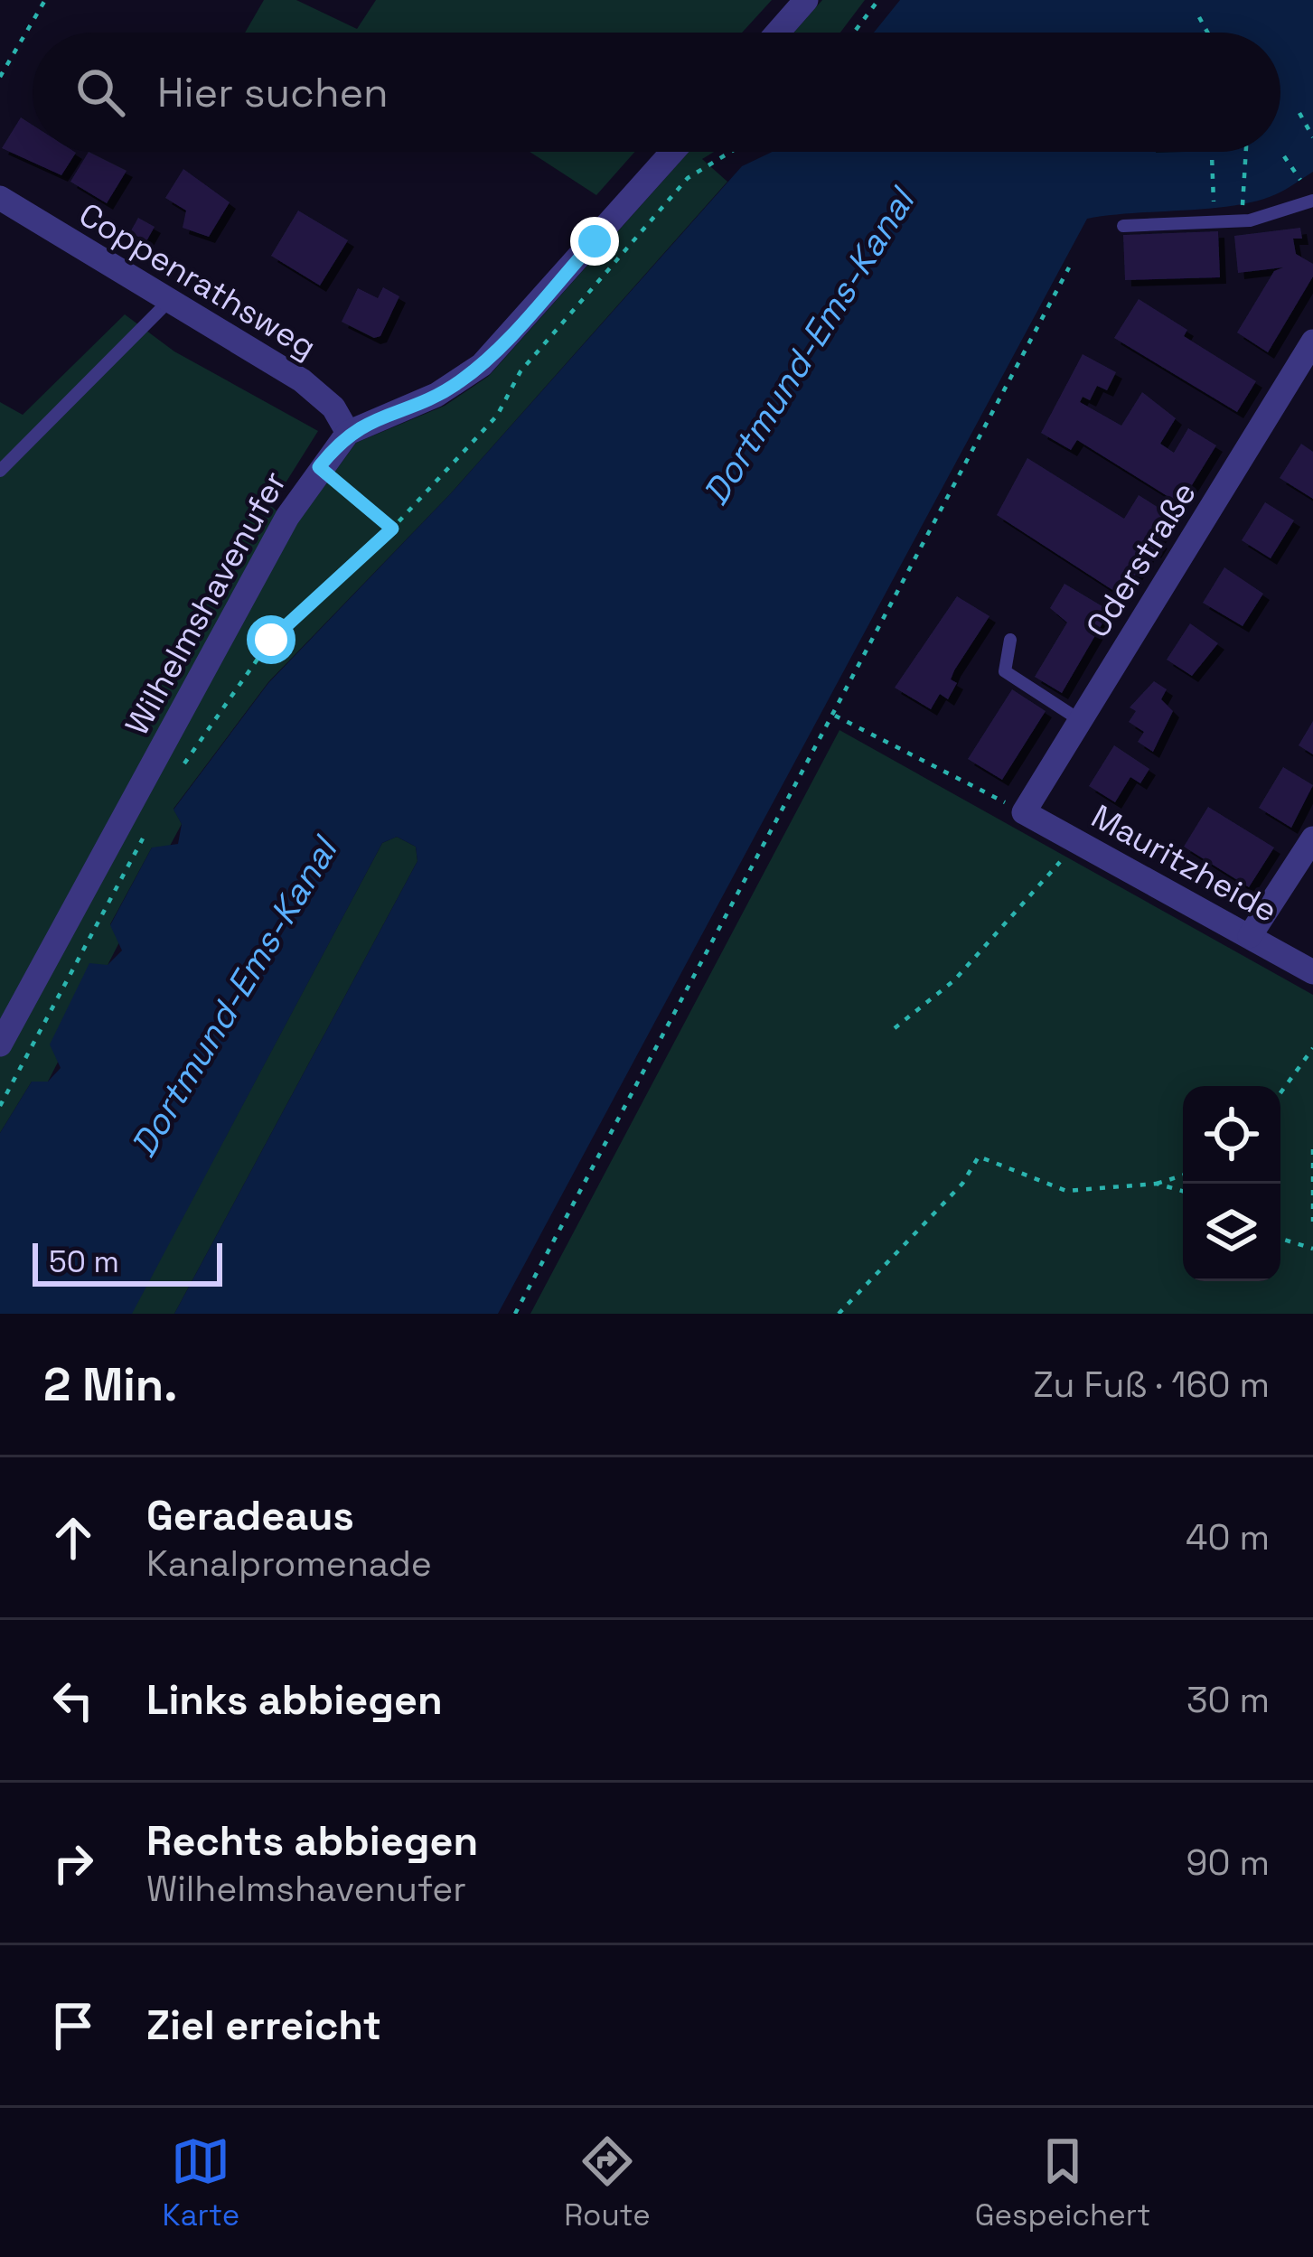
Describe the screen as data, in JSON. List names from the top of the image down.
{
  "streets": {
    "street": [
      "Coppenrathsweg",
      "Oderstraße",
      "Wilhelmshavenufer",
      "Mauritzheide"
    ]
  },
  "crossings": [
    ["Coppenrathsweg", "Wilhelmshavenufer"],
    ["Oderstraße", "Mauritzheide"]
  ],
  "water": ["Dortmund-Ems-Kanal"],
  "scale_bar": "50 m",
  "page": {
    "search": "Hier suchen",
    "scale": "50 m",
    "heading": ["2 Min.", "Zu Fuß · 160 m"],
    "list": [
      ["Geradeaus", "Kanalpromenade", "40 m"],
      ["Links abbiegen", "30 m"],
      ["Rechts abbiegen", "Wilhelmshavenufer", "90 m"],
      "Ziel erreicht"
    ],
    "nav": ["Karte", "Route", "Gespeichert"]
  }
}
